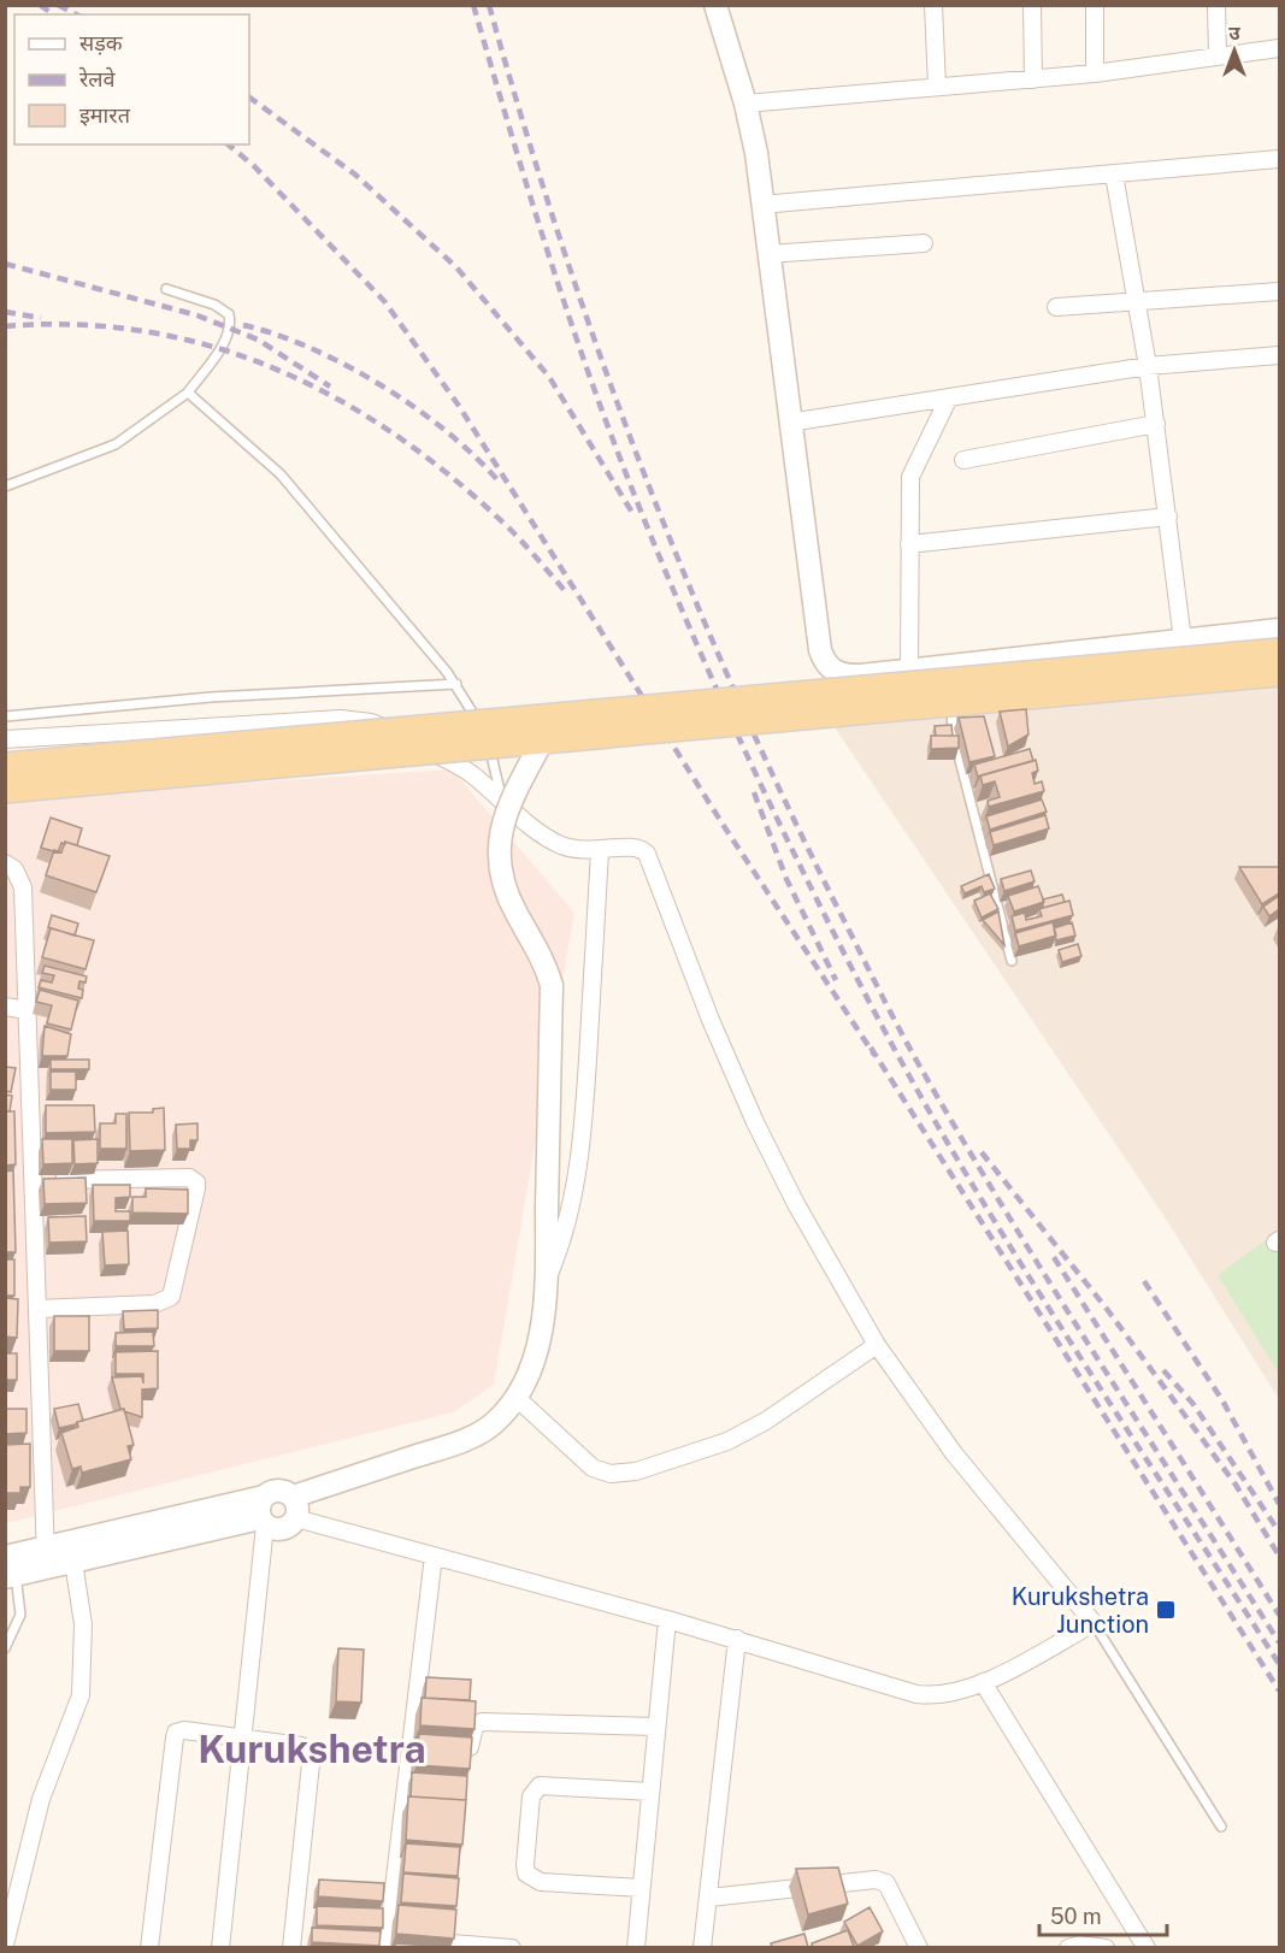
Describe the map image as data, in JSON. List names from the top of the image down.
{
  "districts": ["Kurukshetra"],
  "places": {
    "transit": ["Kurukshetra Junction"]
  },
  "legend": ["सड़क", "रेलवे", "इमारत"],
  "scale_bar": "50 m",
  "north": "top"
}
